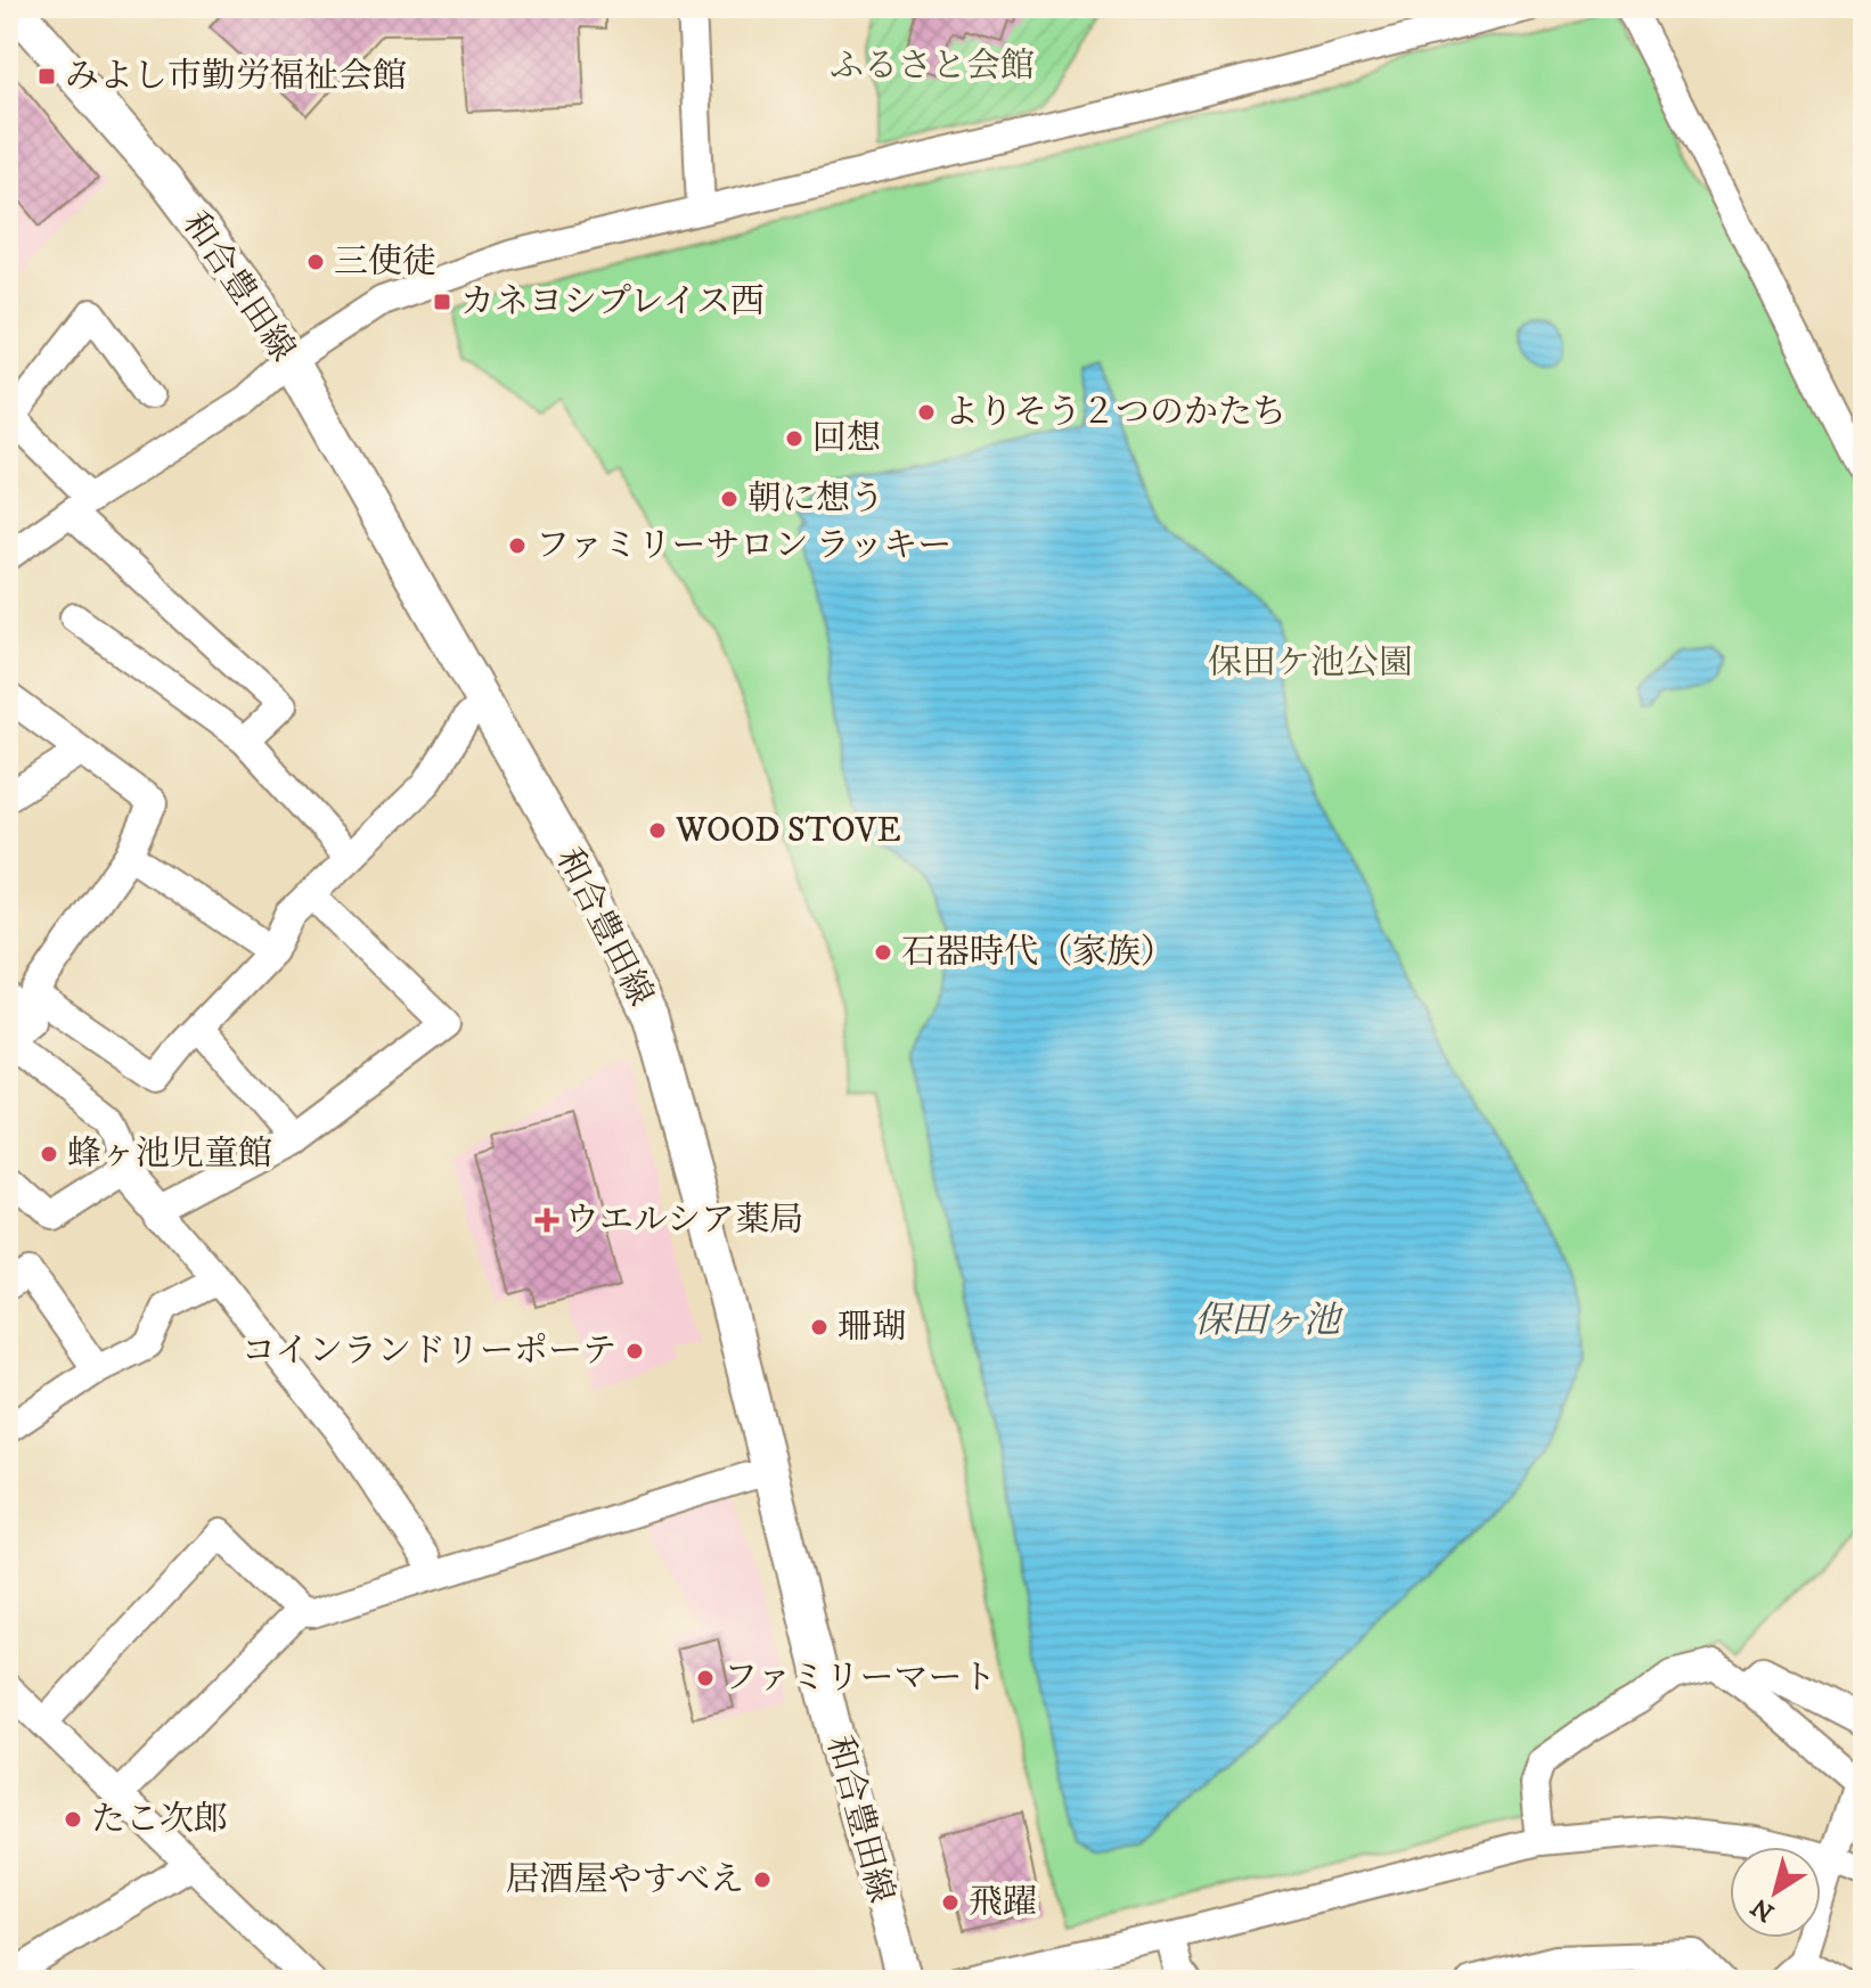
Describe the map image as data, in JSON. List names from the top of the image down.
{
  "streets": {
    "main road": ["和合豊田線"]
  },
  "water": ["保田ヶ池"],
  "parks": ["ふるさと会館", "保田ケ池公園"],
  "places": {
    "transit": ["みよし市勤労福祉会館", "カネヨシプレイス西"],
    "other": [
      "三使徒",
      "よりそう２つのかたち",
      "回想",
      "朝に想う",
      "ファミリーサロン ラッキー",
      "WOOD STOVE",
      "石器時代（家族）",
      "蜂ヶ池児童館",
      "珊瑚",
      "コインランドリーポーテ",
      "ファミリーマート",
      "たこ次郎",
      "居酒屋やすべえ",
      "飛躍"
    ],
    "health": ["ウエルシア薬局"]
  },
  "north": "bottom left"
}
